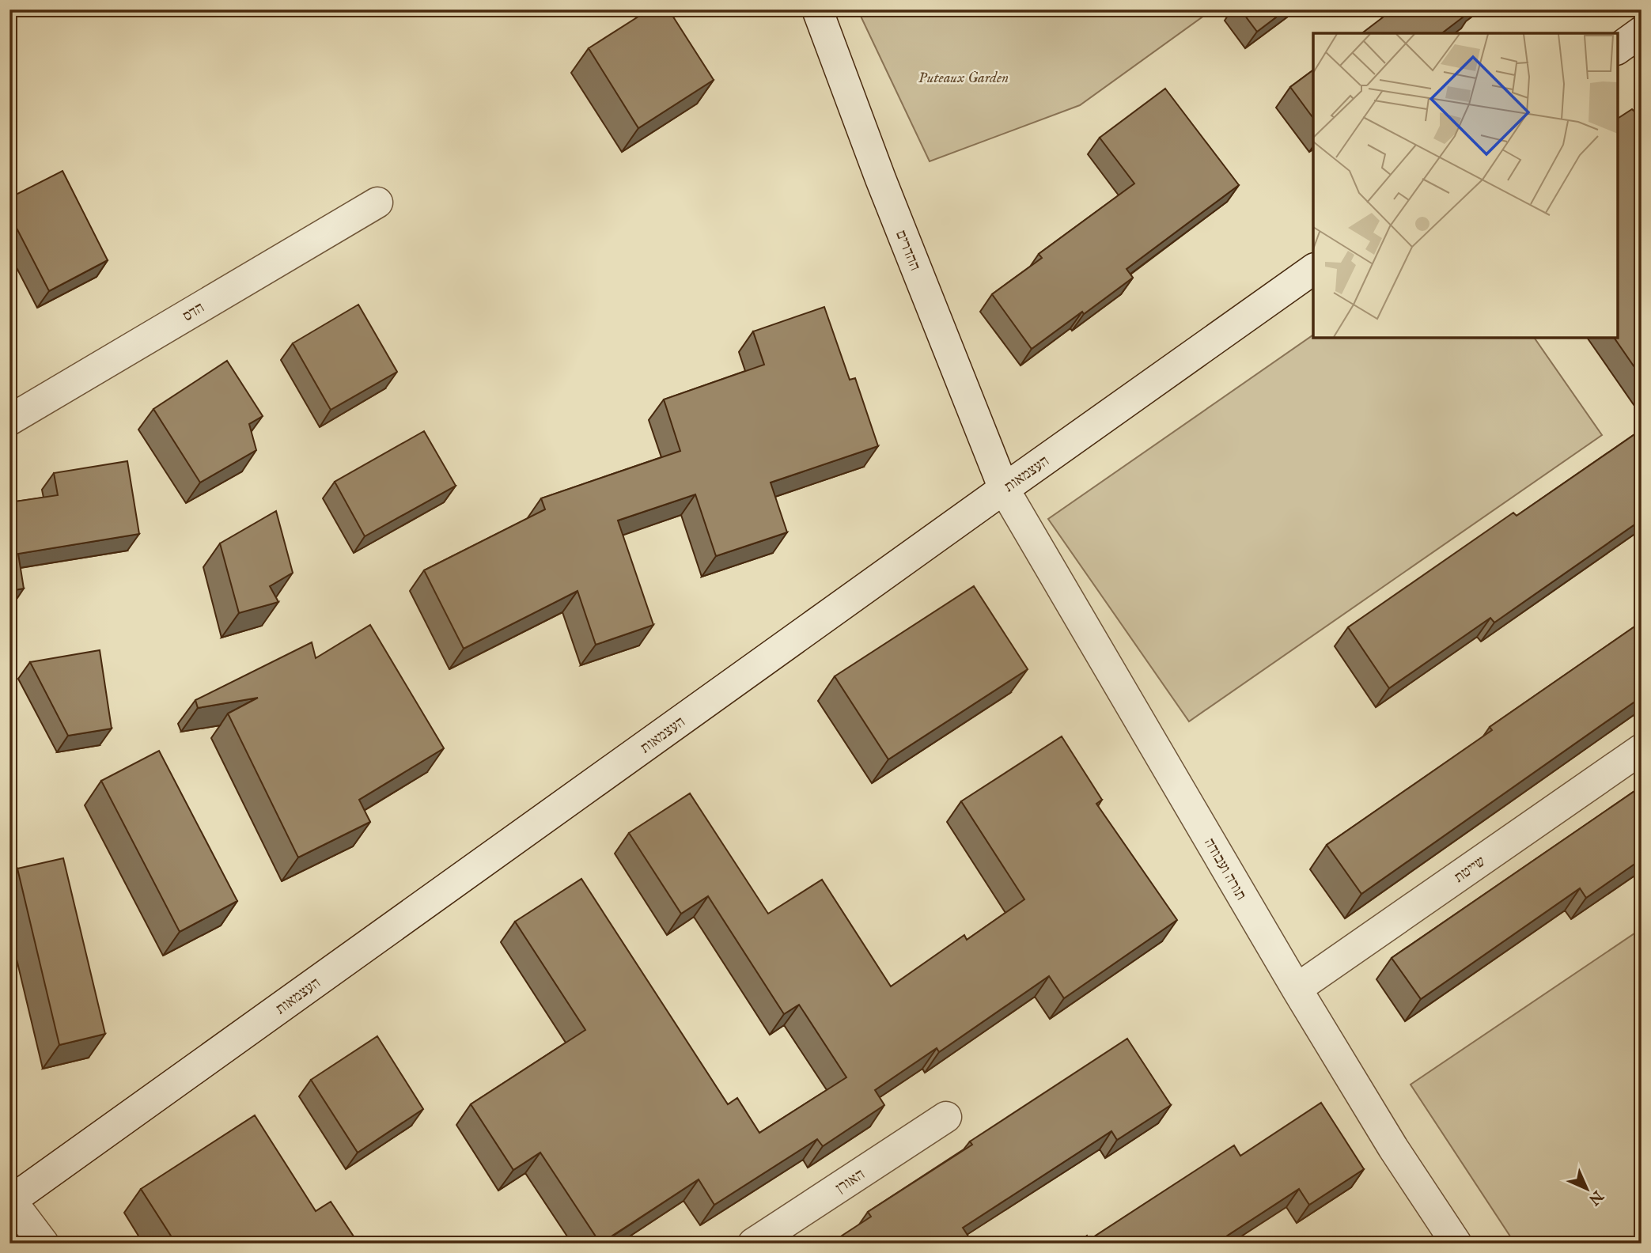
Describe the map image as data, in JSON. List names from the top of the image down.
{
  "streets": {
    "street": [
      "ההדרים",
      "הדס",
      "העצמאות",
      "תורה ועבודה",
      "שייטת",
      "האורן"
    ]
  },
  "crossings": [
    ["ההדרים", "העצמאות"],
    ["ההדרים", "תורה ועבודה"],
    ["העצמאות", "תורה ועבודה"],
    ["תורה ועבודה", "שייטת"]
  ],
  "parks": ["Puteaux Garden"],
  "north": "bottom right"
}
